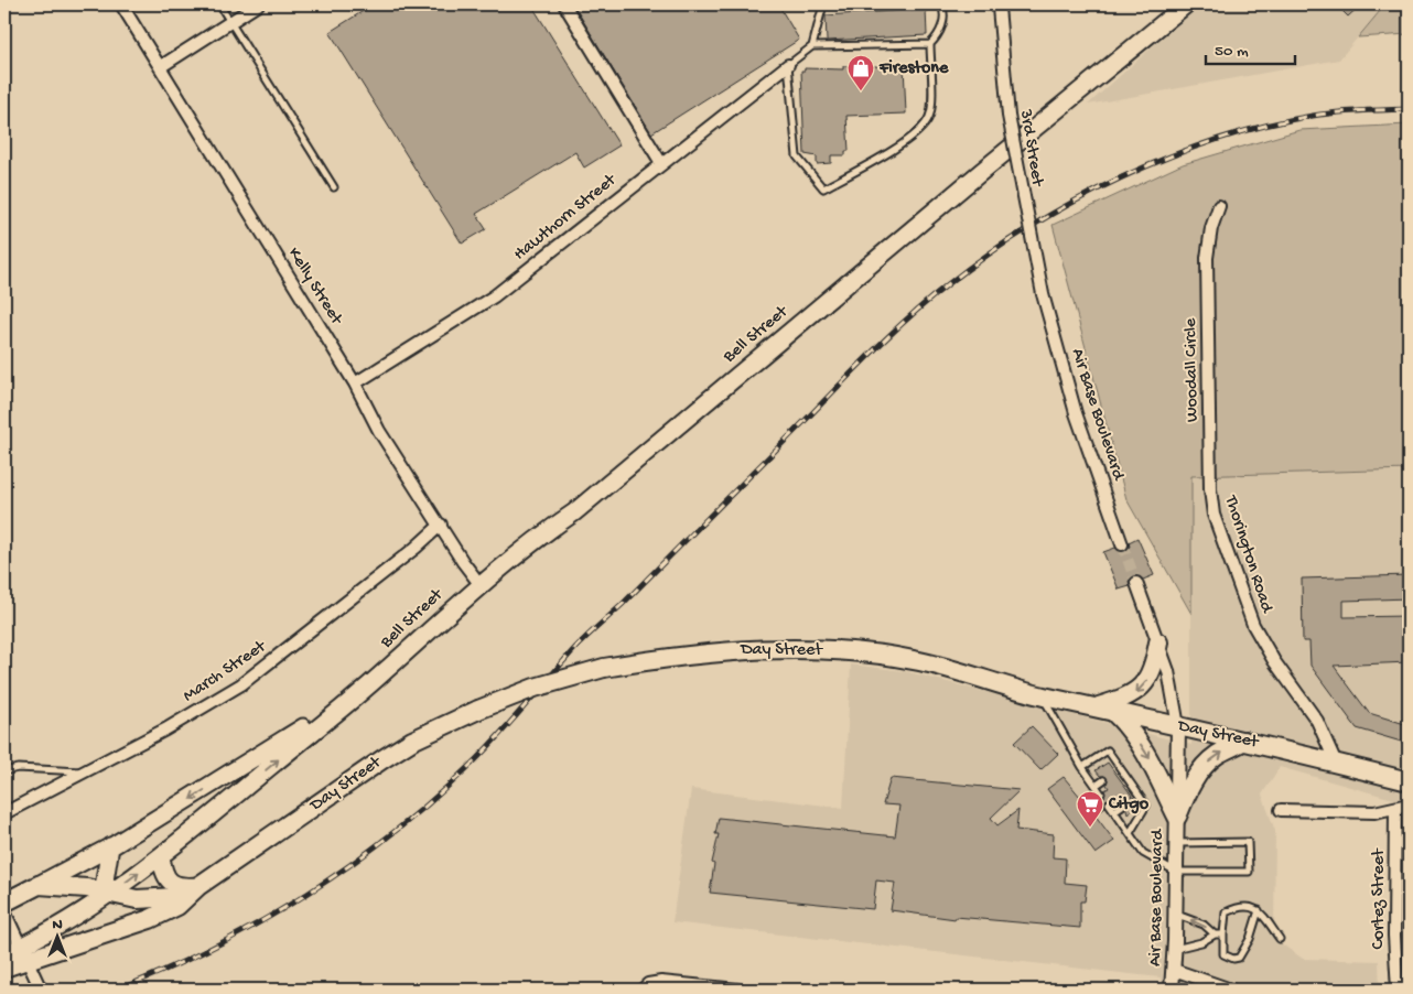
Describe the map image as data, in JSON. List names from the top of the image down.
{
  "streets": {
    "main road": ["Bell Street", "Day Street"],
    "street": [
      "3rd Street",
      "Hawthorn Street",
      "Kelly Street",
      "Woodall Circle",
      "Air Base Boulevard",
      "Thorington Road",
      "March Street",
      "Cortez Street"
    ]
  },
  "crossings": [
    ["3rd Street", "Air Base Boulevard"],
    ["Hawthorn Street", "Kelly Street"],
    ["Kelly Street", "Bell Street"],
    ["Kelly Street", "March Street"],
    ["Bell Street", "Day Street"],
    ["Woodall Circle", "Thorington Road"],
    ["Air Base Boulevard", "Day Street"],
    ["Thorington Road", "Day Street"]
  ],
  "places": {
    "shop": ["Firestone"],
    "supermarket": ["Citgo"]
  },
  "scale_bar": "50 m",
  "north": "top"
}
